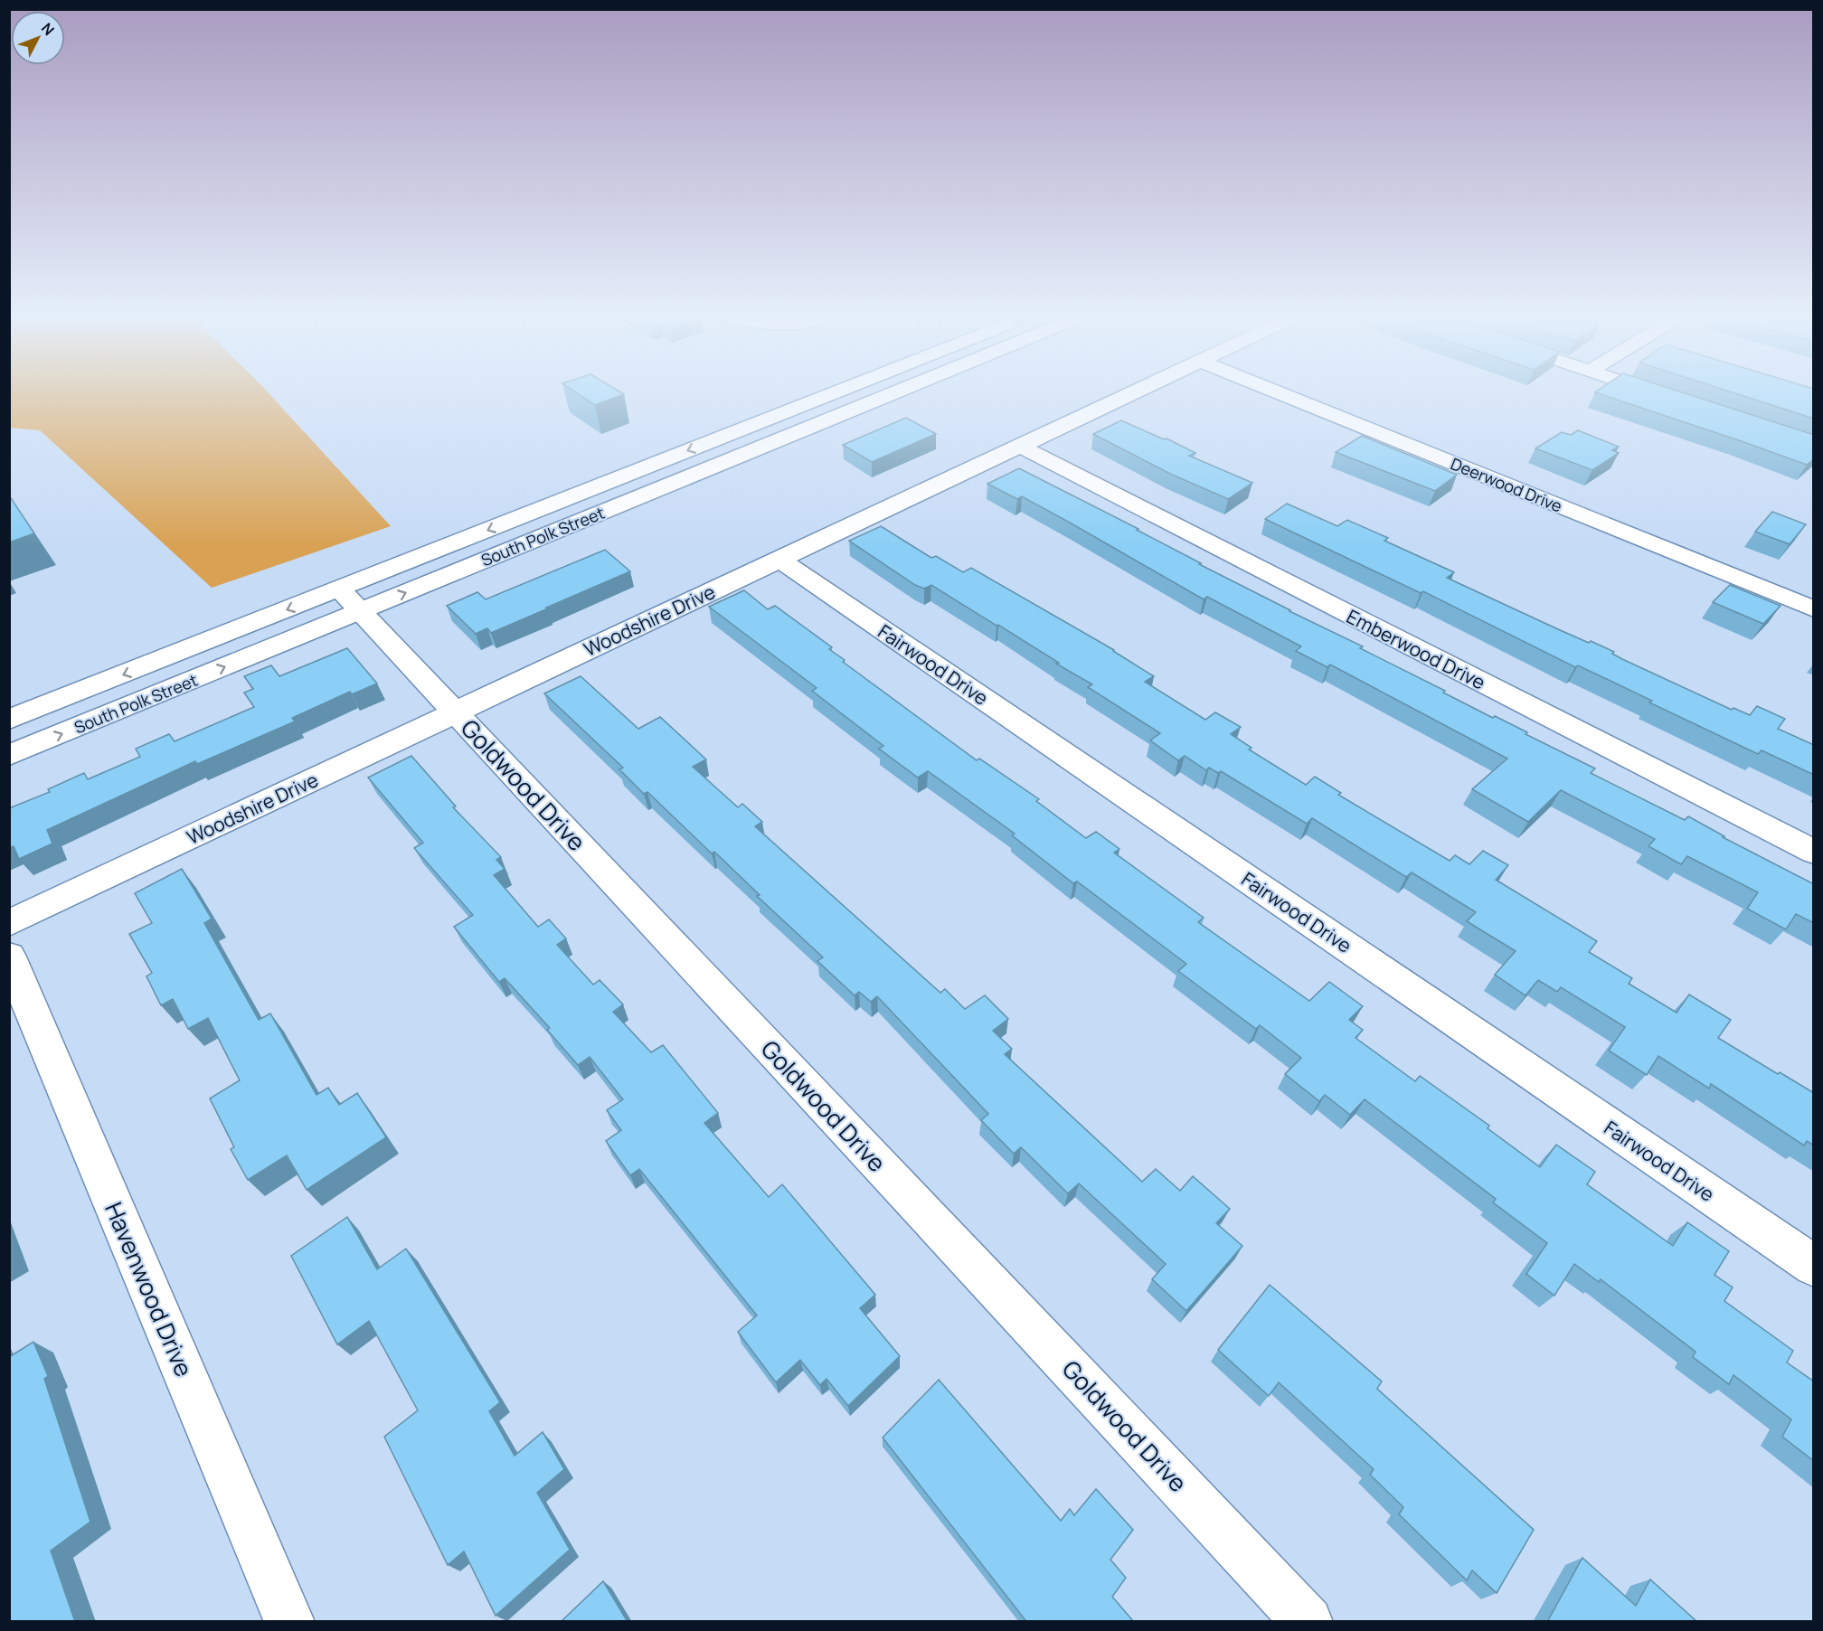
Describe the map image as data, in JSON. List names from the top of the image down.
{
  "streets": {
    "street": [
      "Deerwood Drive",
      "South Polk Street",
      "Woodshire Drive",
      "Emberwood Drive",
      "Fairwood Drive",
      "Goldwood Drive",
      "Havenwood Drive"
    ]
  },
  "crossings": [
    ["South Polk Street", "Goldwood Drive"],
    ["Woodshire Drive", "Emberwood Drive"],
    ["Woodshire Drive", "Fairwood Drive"],
    ["Woodshire Drive", "Goldwood Drive"]
  ],
  "north": "top right"
}
